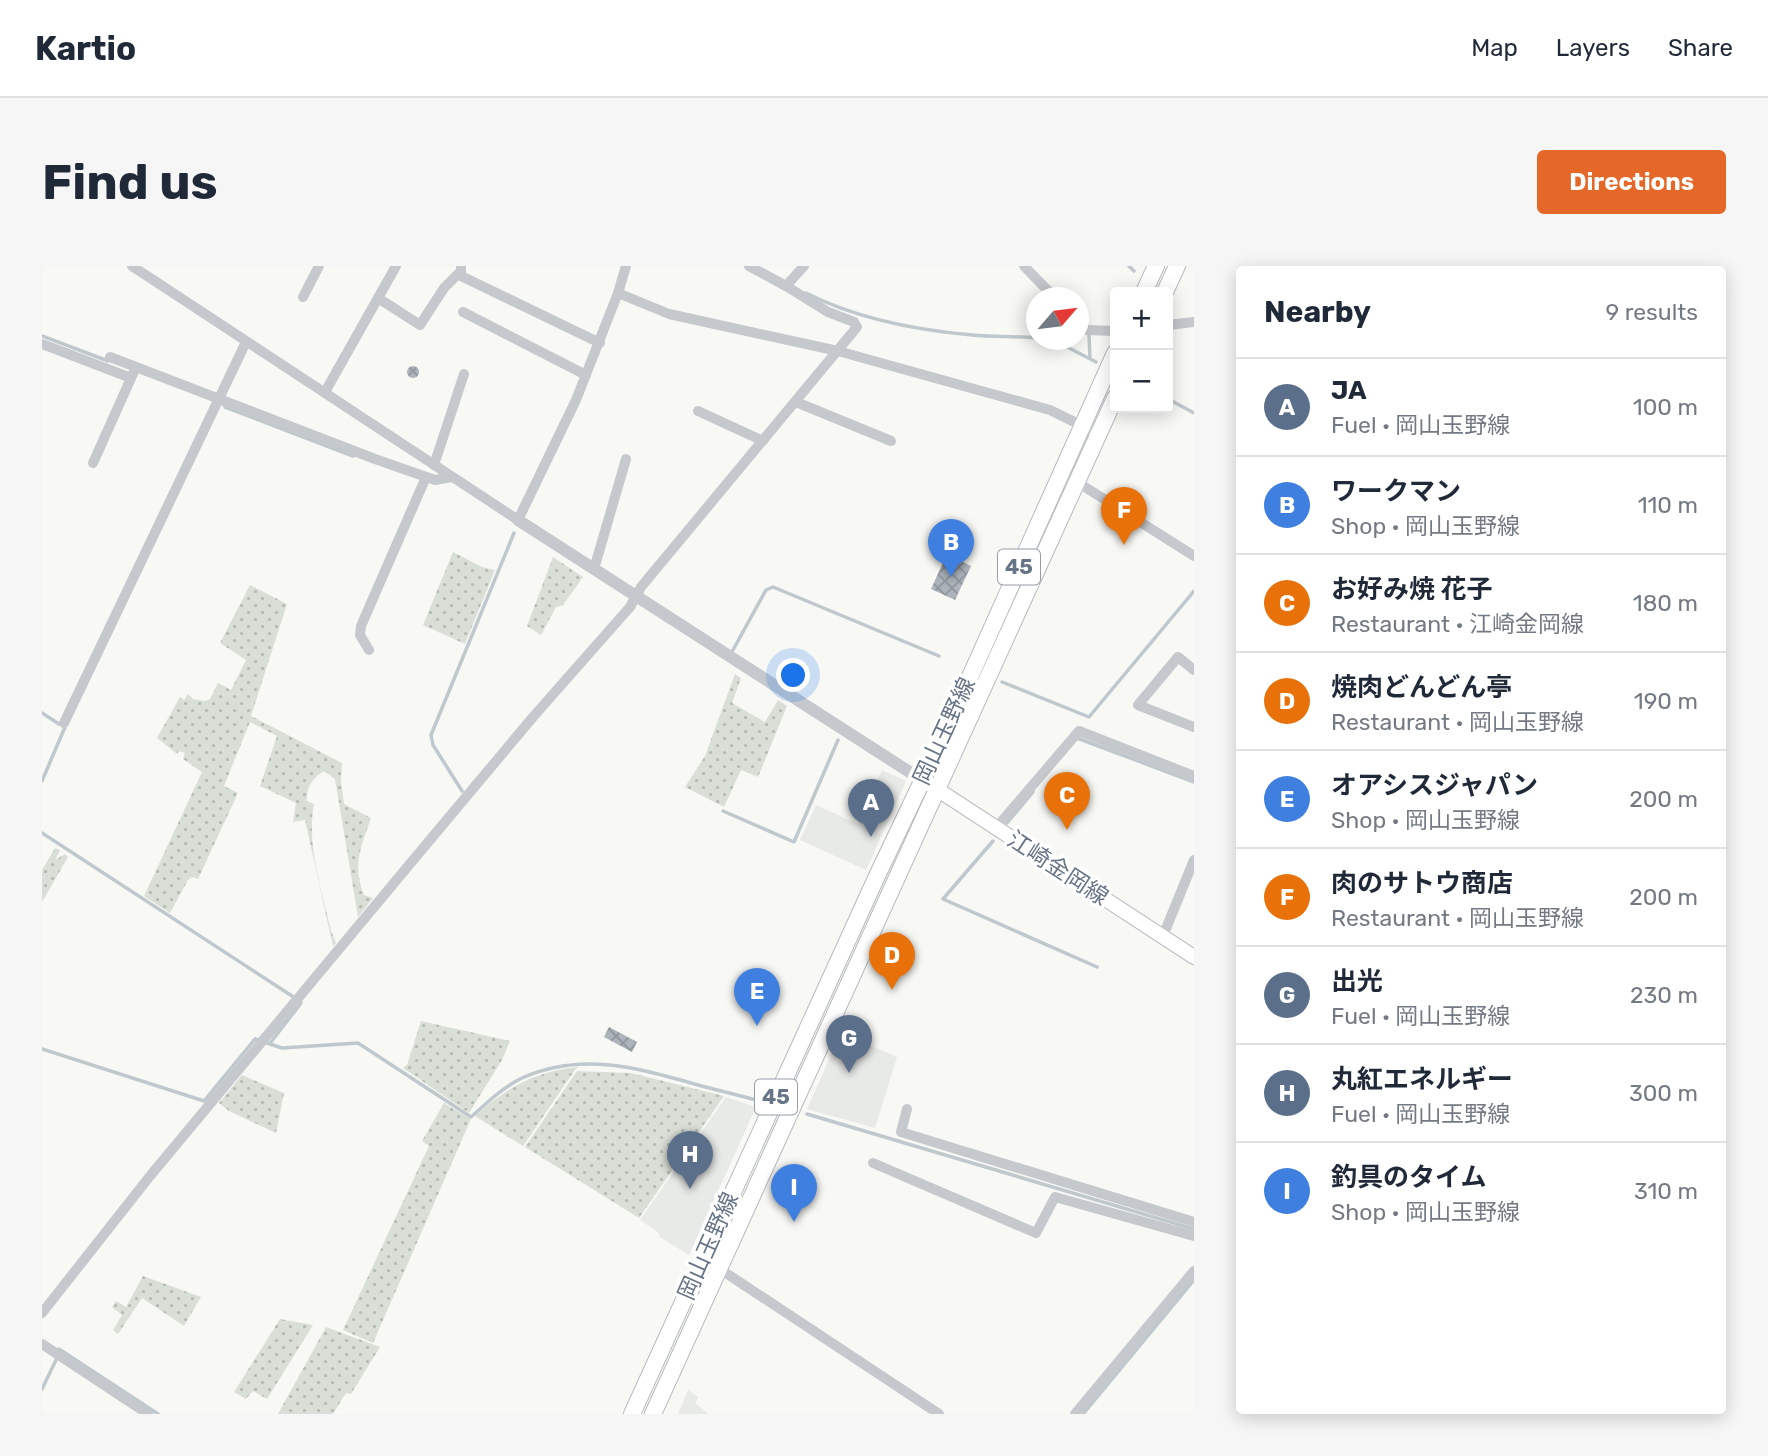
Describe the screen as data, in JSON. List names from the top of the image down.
{
  "streets": {
    "main road": ["45", "岡山玉野線", "江崎金岡線"]
  },
  "crossings": [
    ["岡山玉野線", "江崎金岡線"]
  ],
  "north": "top right",
  "page": {
    "header": "Kartio",
    "nav": ["Map", "Layers", "Share"],
    "buttons": "Directions",
    "title": "Find us",
    "heading": ["Nearby", "9 results"],
    "map_buttons": ["+", "−"],
    "list": [
      {
        "mark": "A",
        "name": "JA",
        "note": "Fuel · 岡山玉野線",
        "value": "100 m"
      },
      {
        "mark": "B",
        "name": "ワークマン",
        "note": "Shop · 岡山玉野線",
        "value": "110 m"
      },
      {
        "mark": "C",
        "name": "お好み焼 花子",
        "note": "Restaurant · 江崎金岡線",
        "value": "180 m"
      },
      {
        "mark": "D",
        "name": "焼肉どんどん亭",
        "note": "Restaurant · 岡山玉野線",
        "value": "190 m"
      },
      {
        "mark": "E",
        "name": "オアシスジャパン",
        "note": "Shop · 岡山玉野線",
        "value": "200 m"
      },
      {
        "mark": "F",
        "name": "肉のサトウ商店",
        "note": "Restaurant · 岡山玉野線",
        "value": "200 m"
      },
      {
        "mark": "G",
        "name": "出光",
        "note": "Fuel · 岡山玉野線",
        "value": "230 m"
      },
      {
        "mark": "H",
        "name": "丸紅エネルギー",
        "note": "Fuel · 岡山玉野線",
        "value": "300 m"
      },
      {
        "mark": "I",
        "name": "釣具のタイム",
        "note": "Shop · 岡山玉野線",
        "value": "310 m"
      }
    ],
    "pins": [
      "F",
      "B",
      "C",
      "A",
      "D",
      "E",
      "G",
      "H",
      "I"
    ]
  }
}
